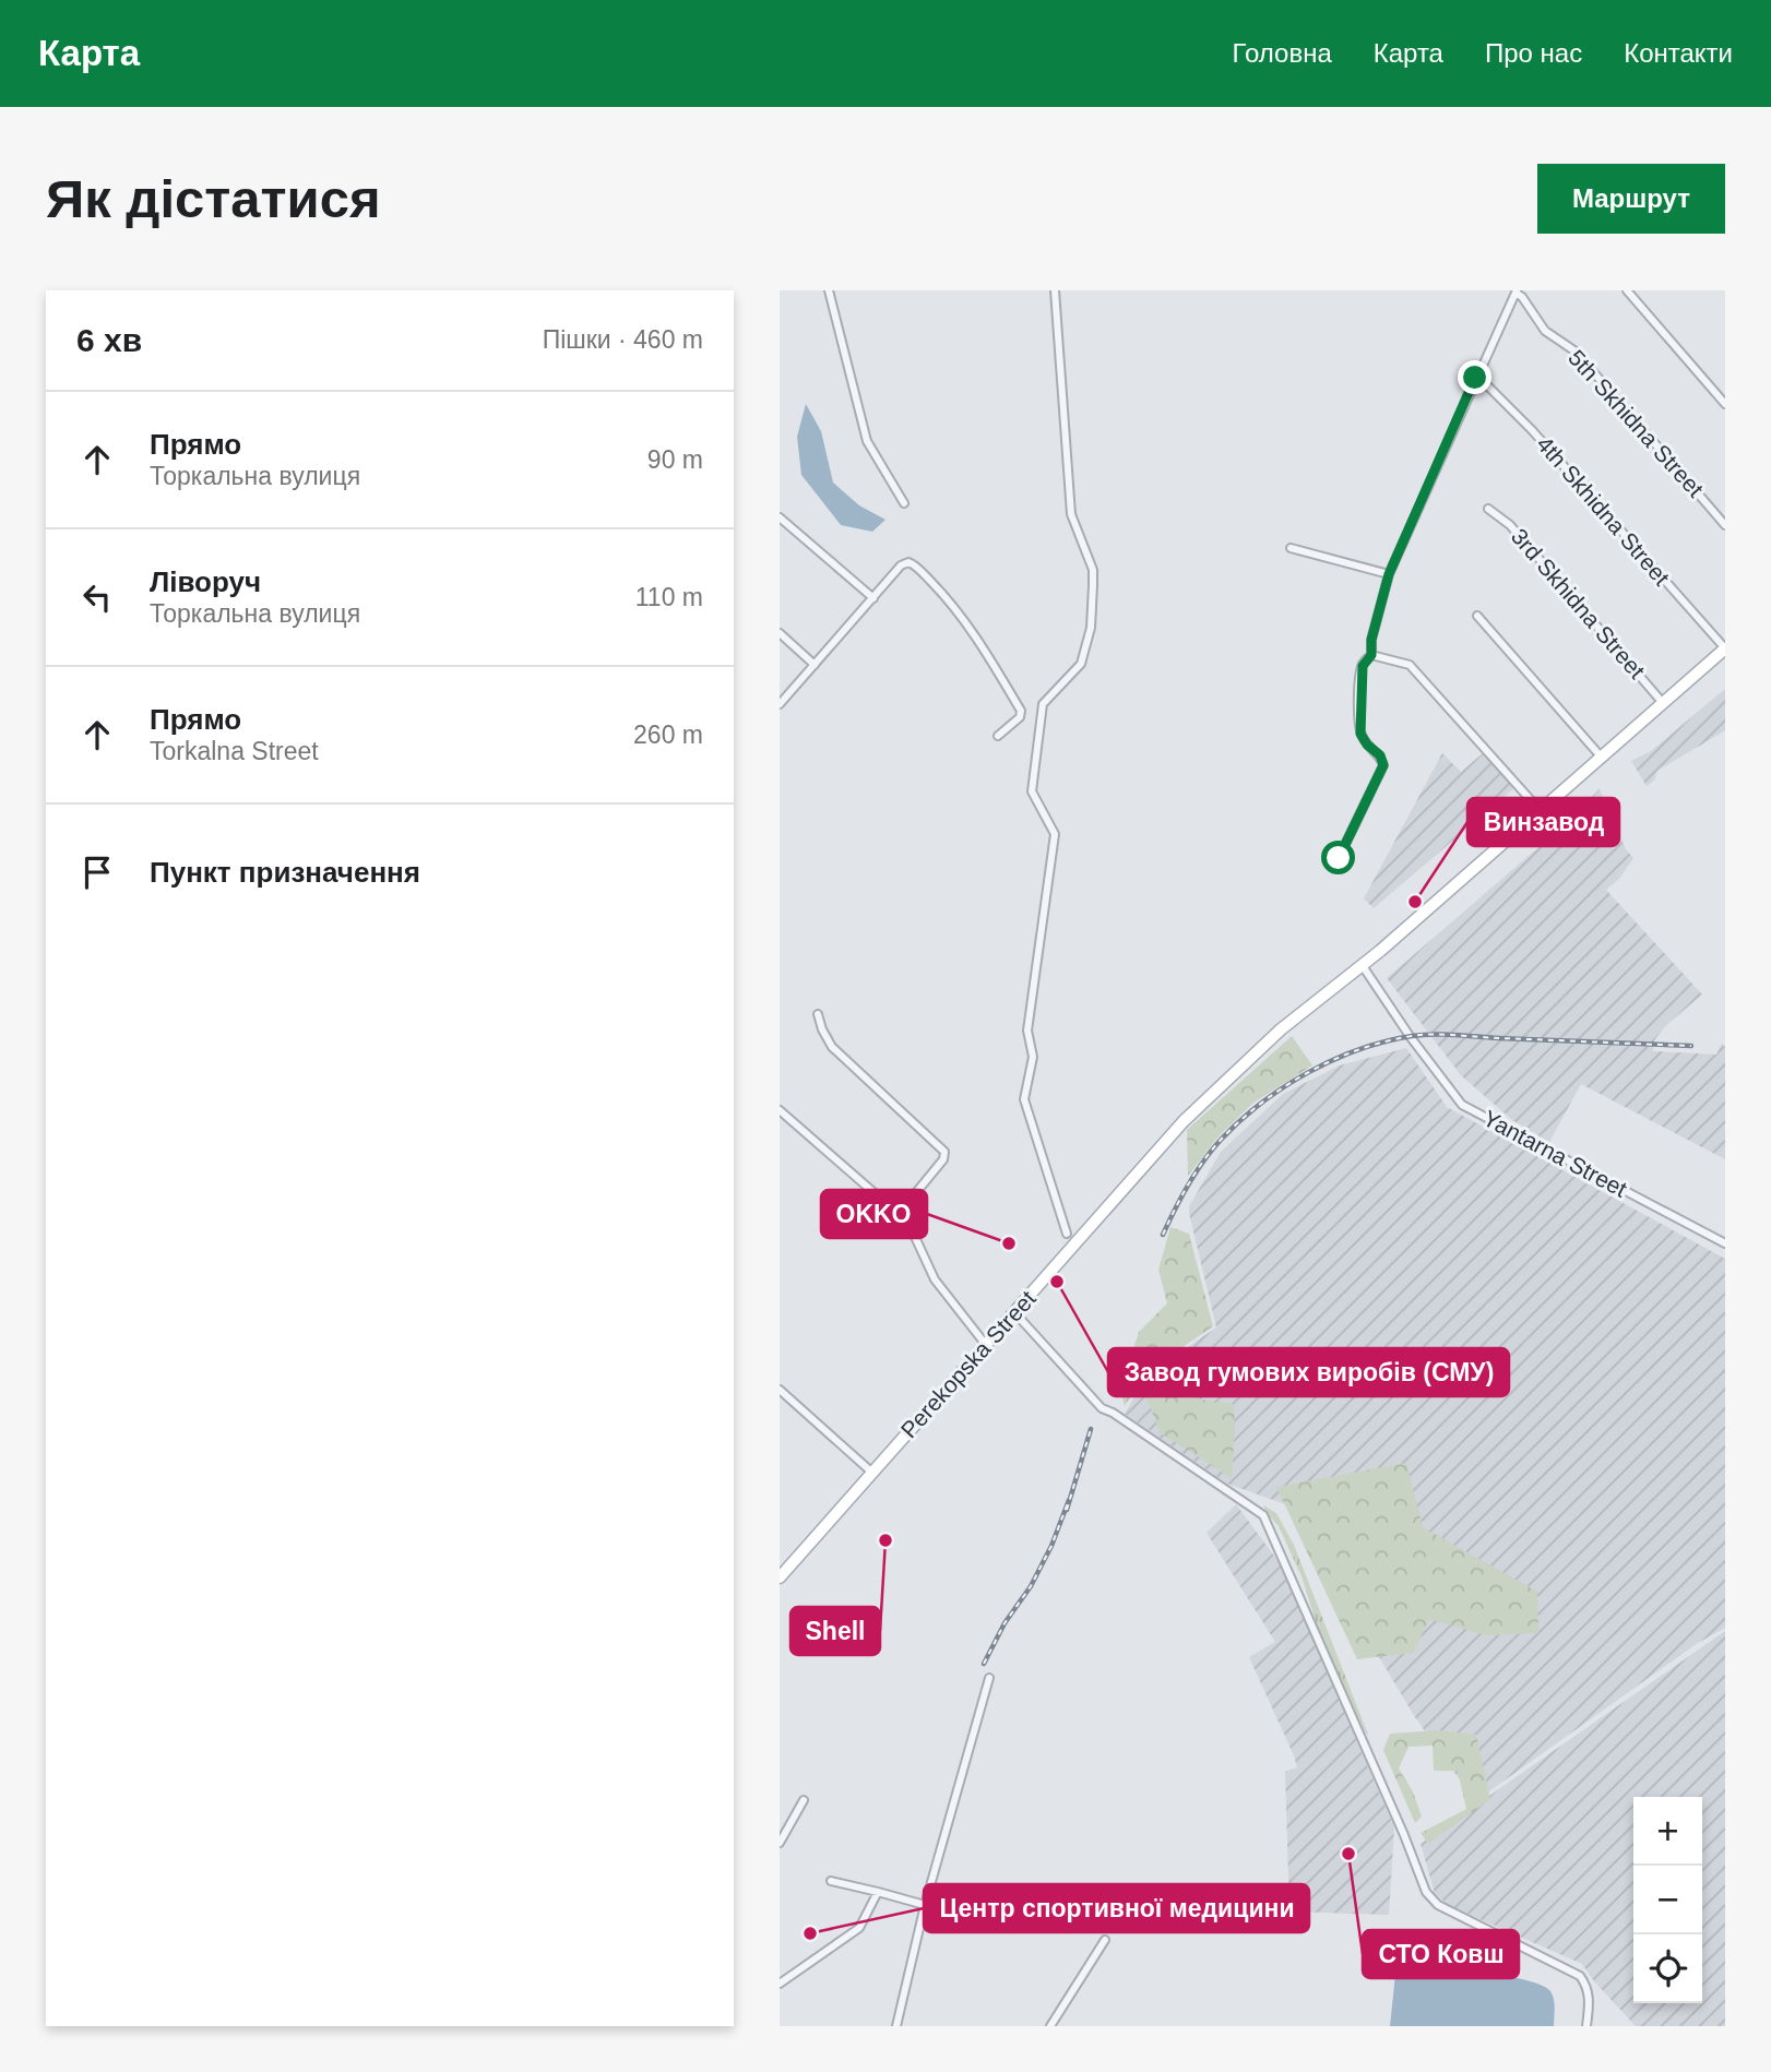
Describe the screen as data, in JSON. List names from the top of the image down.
{
  "streets": {
    "main road": ["Perekopska Street"],
    "street": [
      "5th Skhidna Street",
      "4th Skhidna Street",
      "3rd Skhidna Street",
      "Yantarna Street"
    ]
  },
  "crossings": [
    ["4th Skhidna Street", "Perekopska Street"],
    ["3rd Skhidna Street", "Perekopska Street"],
    ["Yantarna Street", "Perekopska Street"]
  ],
  "places": [
    "Винзавод",
    "OKKO",
    "Завод гумових виробів (СМУ)",
    "Shell",
    "СТО Ковш",
    "Центр спортивної медицини"
  ],
  "page": {
    "header": "Карта",
    "nav": [
      "Головна",
      "Карта",
      "Про нас",
      "Контакти"
    ],
    "buttons": "Маршрут",
    "title": "Як дістатися",
    "heading": ["6 хв", "Пішки · 460 m"],
    "list": [
      ["Прямо", "Торкальна вулиця", "90 m"],
      ["Ліворуч", "Торкальна вулиця", "110 m"],
      ["Прямо", "Torkalna Street", "260 m"],
      "Пункт призначення"
    ],
    "map_buttons": ["+", "−"]
  }
}
